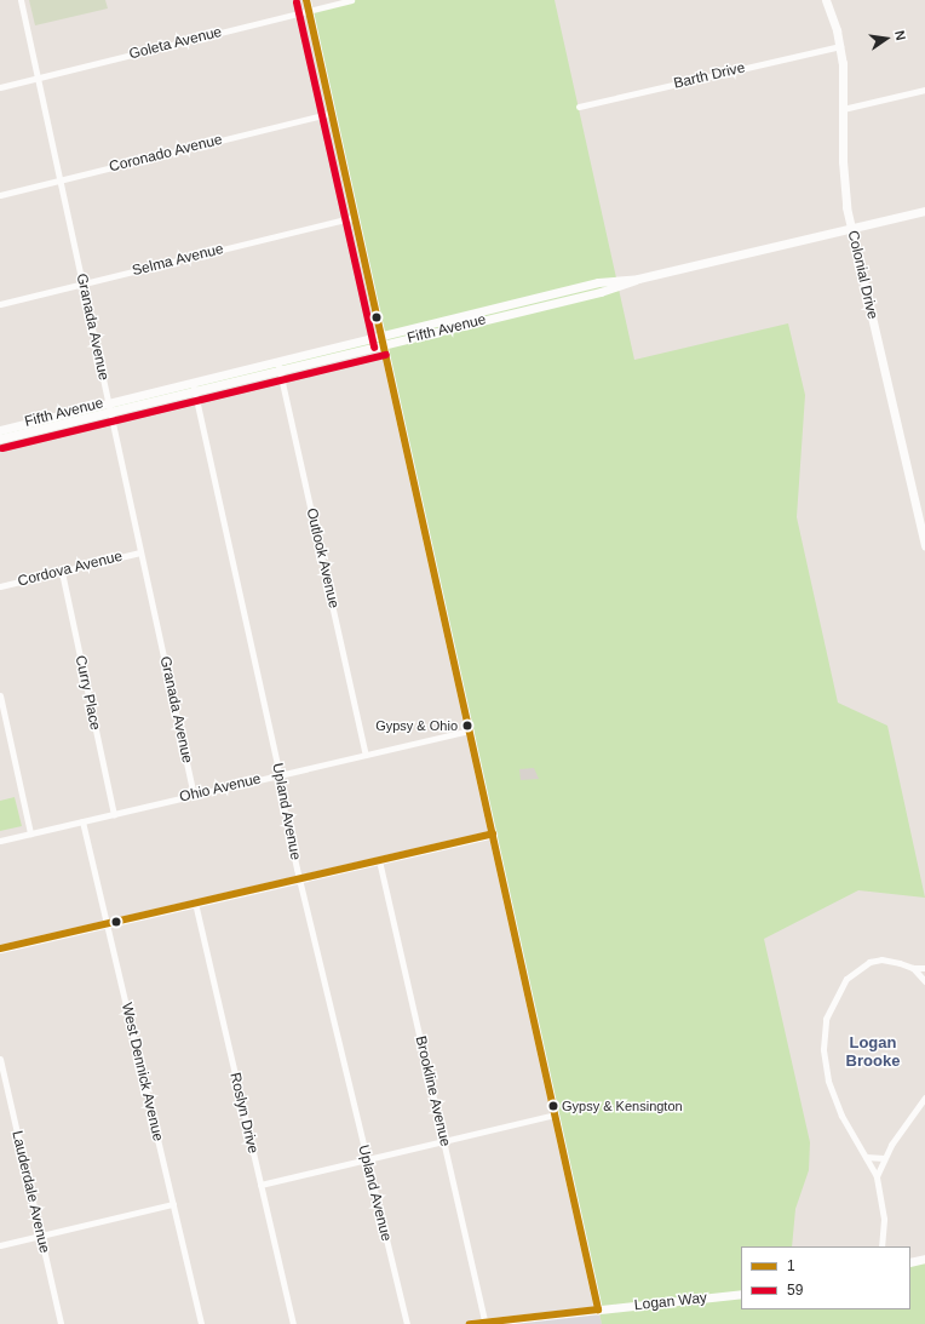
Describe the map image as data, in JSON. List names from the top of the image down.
{
  "streets": {
    "street": [
      "Goleta Avenue",
      "Barth Drive",
      "Coronado Avenue",
      "Selma Avenue",
      "Colonial Drive",
      "Granada Avenue",
      "Fifth Avenue",
      "Outlook Avenue",
      "Cordova Avenue",
      "Curry Place",
      "Ohio Avenue",
      "Upland Avenue",
      "West Dennick Avenue",
      "Brookline Avenue",
      "Roslyn Drive",
      "Lauderdale Avenue",
      "Logan Way"
    ]
  },
  "crossings": [
    ["Goleta Avenue", "Granada Avenue"],
    ["Barth Drive", "Colonial Drive"],
    ["Coronado Avenue", "Granada Avenue"],
    ["Selma Avenue", "Granada Avenue"],
    ["Colonial Drive", "Fifth Avenue"],
    ["Granada Avenue", "Fifth Avenue"],
    ["Granada Avenue", "Cordova Avenue"],
    ["Granada Avenue", "Ohio Avenue"],
    ["Fifth Avenue", "Outlook Avenue"],
    ["Fifth Avenue", "Upland Avenue"],
    ["Outlook Avenue", "Ohio Avenue"],
    ["Cordova Avenue", "Curry Place"],
    ["Curry Place", "Ohio Avenue"],
    ["Ohio Avenue", "Upland Avenue"],
    ["Ohio Avenue", "West Dennick Avenue"],
    ["Brookline Avenue", "Logan Way"]
  ],
  "districts": ["Logan Brooke"],
  "places": ["Gypsy & Ohio", "Gypsy & Kensington"],
  "lines": ["transit line 1", "transit line 59"],
  "legend": ["1", "59"],
  "north": "right"
}
